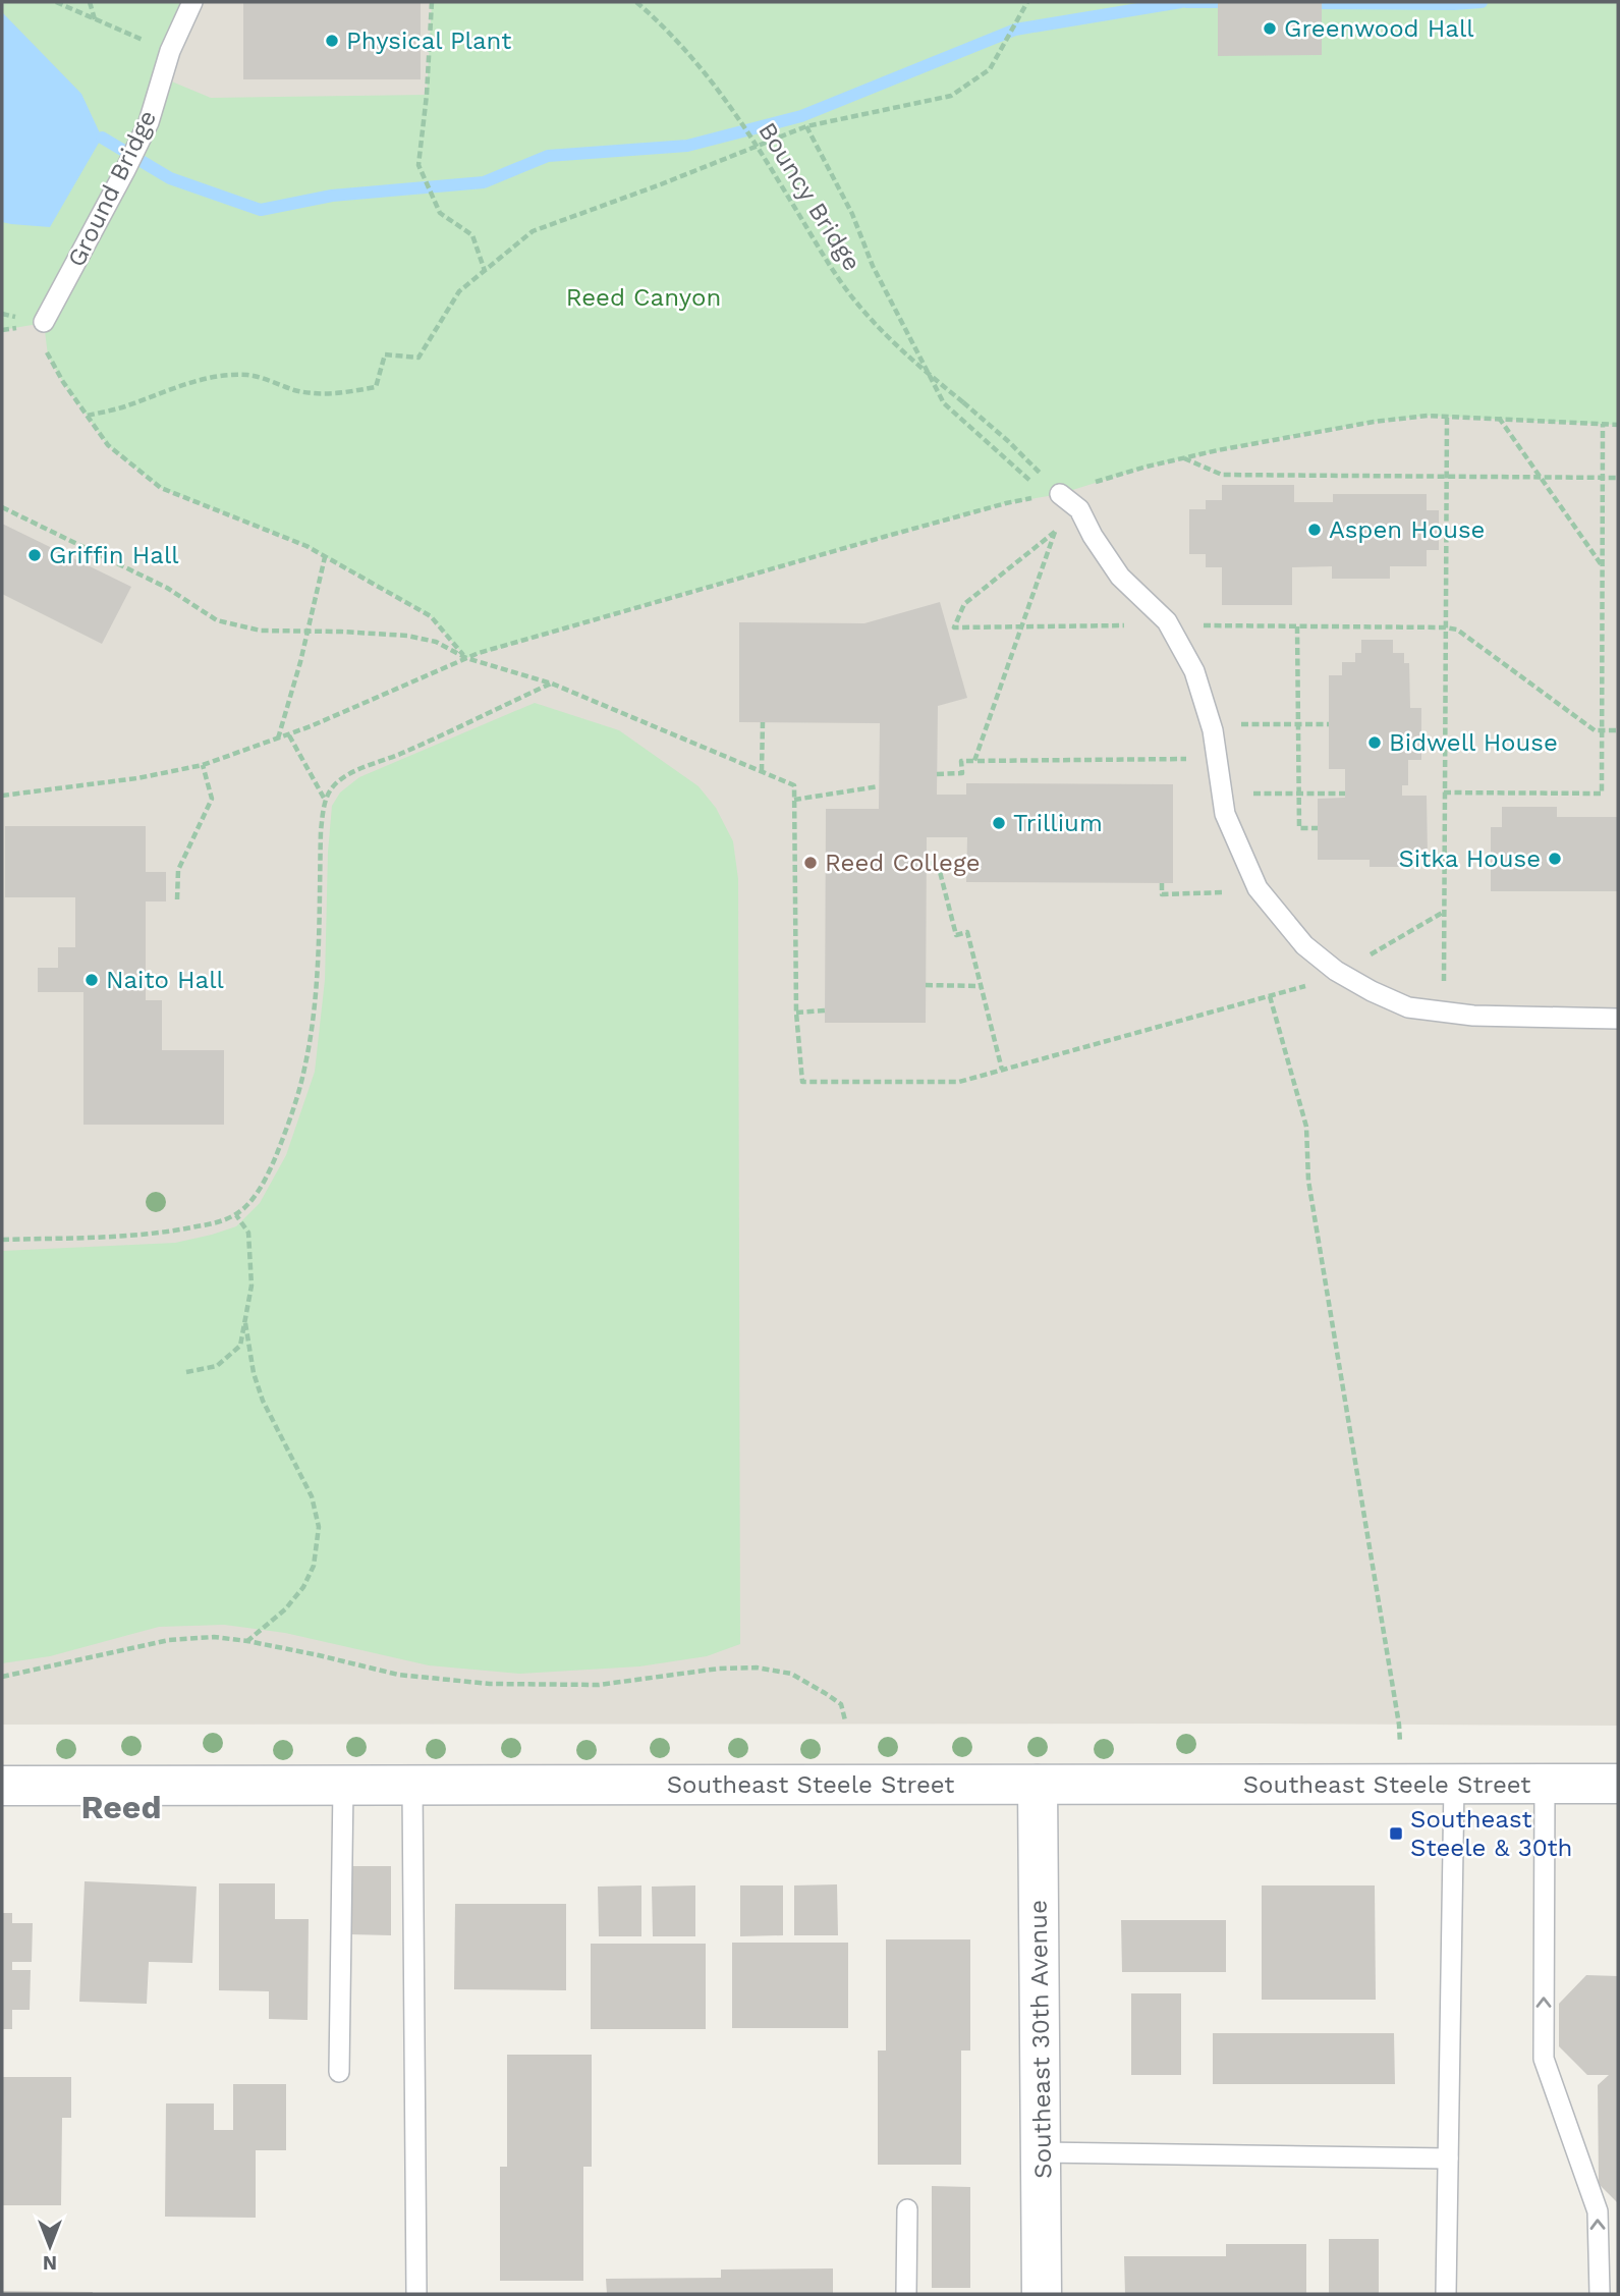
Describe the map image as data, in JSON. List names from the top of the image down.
{
  "streets": {
    "street": ["Southeast Steele Street", "Southeast 30th Avenue"],
    "lane": ["Ground Bridge"],
    "path": ["Bouncy Bridge"]
  },
  "crossings": [
    ["Southeast Steele Street", "Southeast 30th Avenue"]
  ],
  "districts": ["Reed"],
  "parks": ["Reed Canyon"],
  "places": {
    "other": [
      "Greenwood Hall",
      "Physical Plant",
      "Aspen House",
      "Griffin Hall",
      "Bidwell House",
      "Trillium",
      "Sitka House",
      "Reed College",
      "Naito Hall"
    ],
    "transit": ["Southeast Steele & 30th"]
  },
  "north": "bottom"
}
